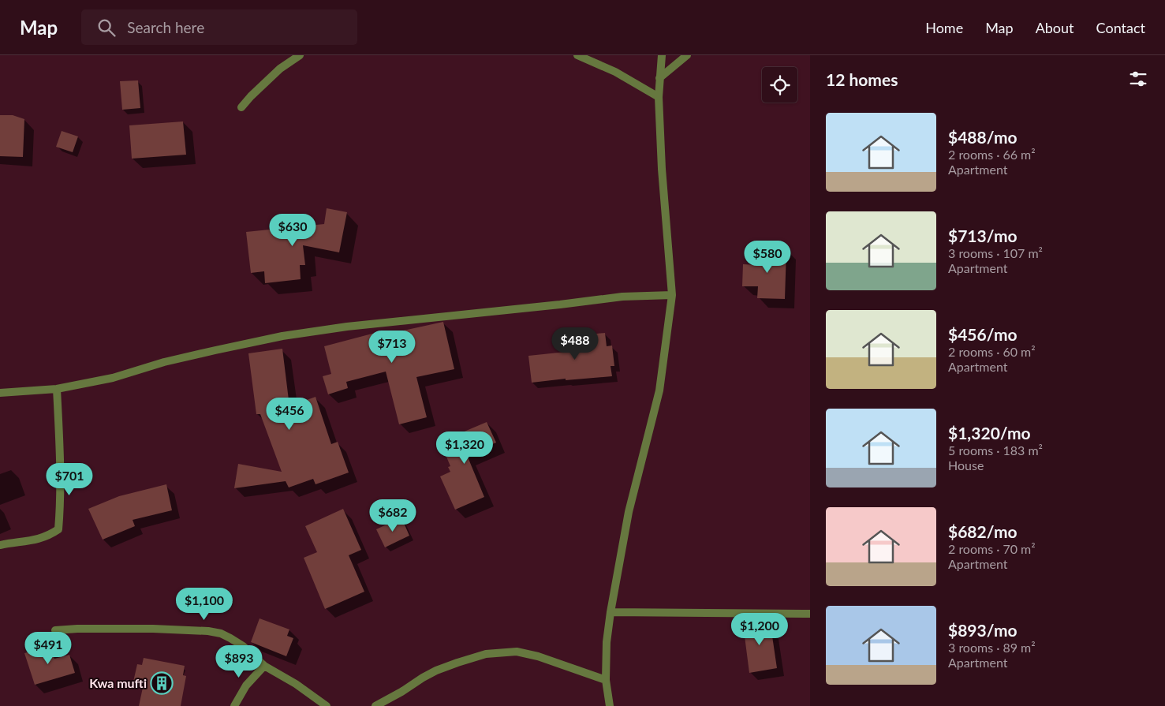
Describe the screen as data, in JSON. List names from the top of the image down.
{
  "places": {
    "building": ["Kwa mufti"]
  },
  "page": {
    "header": "Map",
    "search": "Search here",
    "nav": [
      "Home",
      "Map",
      "About",
      "Contact"
    ],
    "heading": "12 homes",
    "list": [
      {
        "name": "$488/mo",
        "note": "2 rooms · 66 m² · Apartment"
      },
      {
        "name": "$713/mo",
        "note": "3 rooms · 107 m² · Apartment"
      },
      {
        "name": "$456/mo",
        "note": "2 rooms · 60 m² · Apartment"
      },
      {
        "name": "$1,320/mo",
        "note": "5 rooms · 183 m² · House"
      },
      {
        "name": "$682/mo",
        "note": "2 rooms · 70 m² · Apartment"
      },
      {
        "name": "$893/mo",
        "note": "3 rooms · 89 m² · Apartment"
      }
    ],
    "price": [
      "$630",
      "$580",
      "$488",
      "$713",
      "$456",
      "$1,320",
      "$701",
      "$682",
      "$1,100",
      "$1,200",
      "$491",
      "$893"
    ]
  }
}
